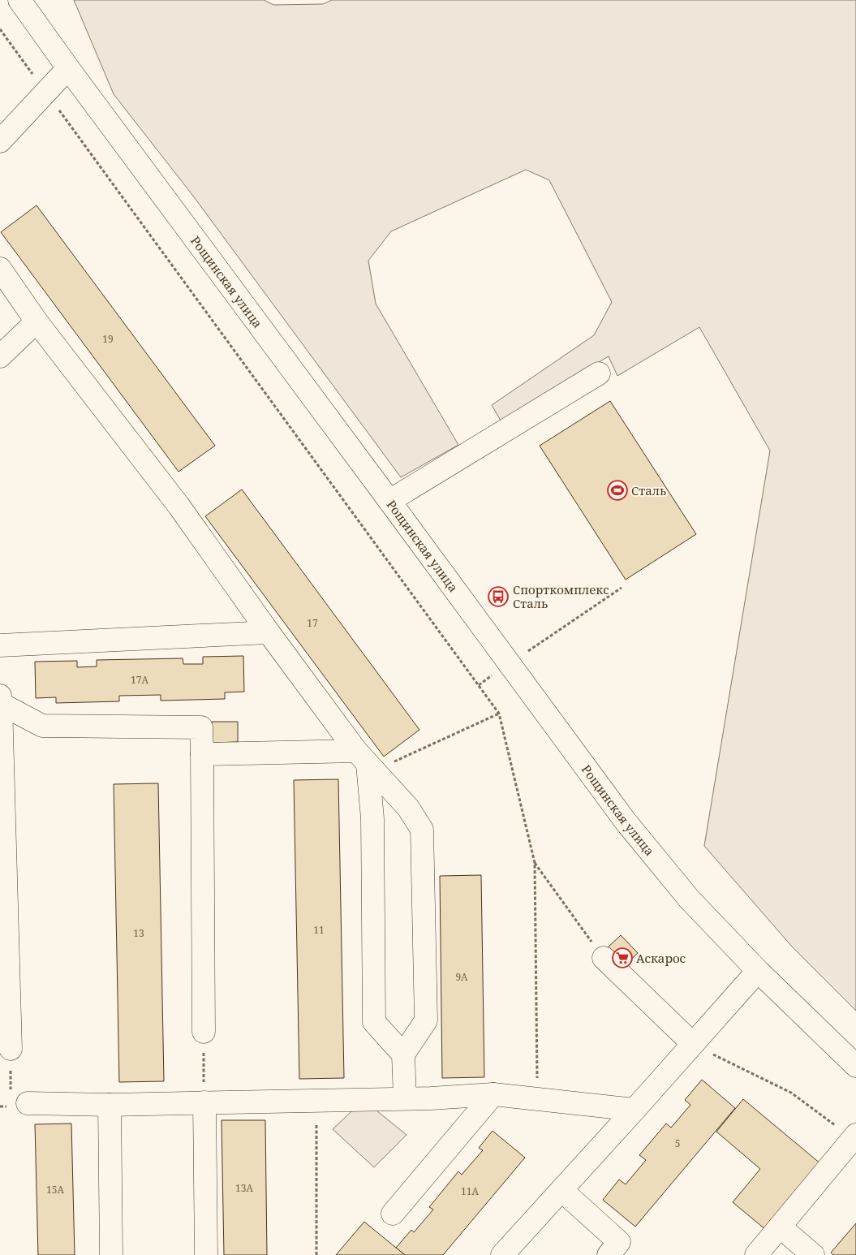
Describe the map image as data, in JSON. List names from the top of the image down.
{
  "streets": {
    "main road": ["Рощинская улица"]
  },
  "places": {
    "sports": ["Сталь"],
    "bus stop": ["Спорткомплекс Сталь"],
    "supermarket": ["Аскарос"]
  },
  "house_numbers": [
    "19",
    "17",
    "17А",
    "11",
    "13",
    "9А",
    "5",
    "13А",
    "15А",
    "11А"
  ]
}
